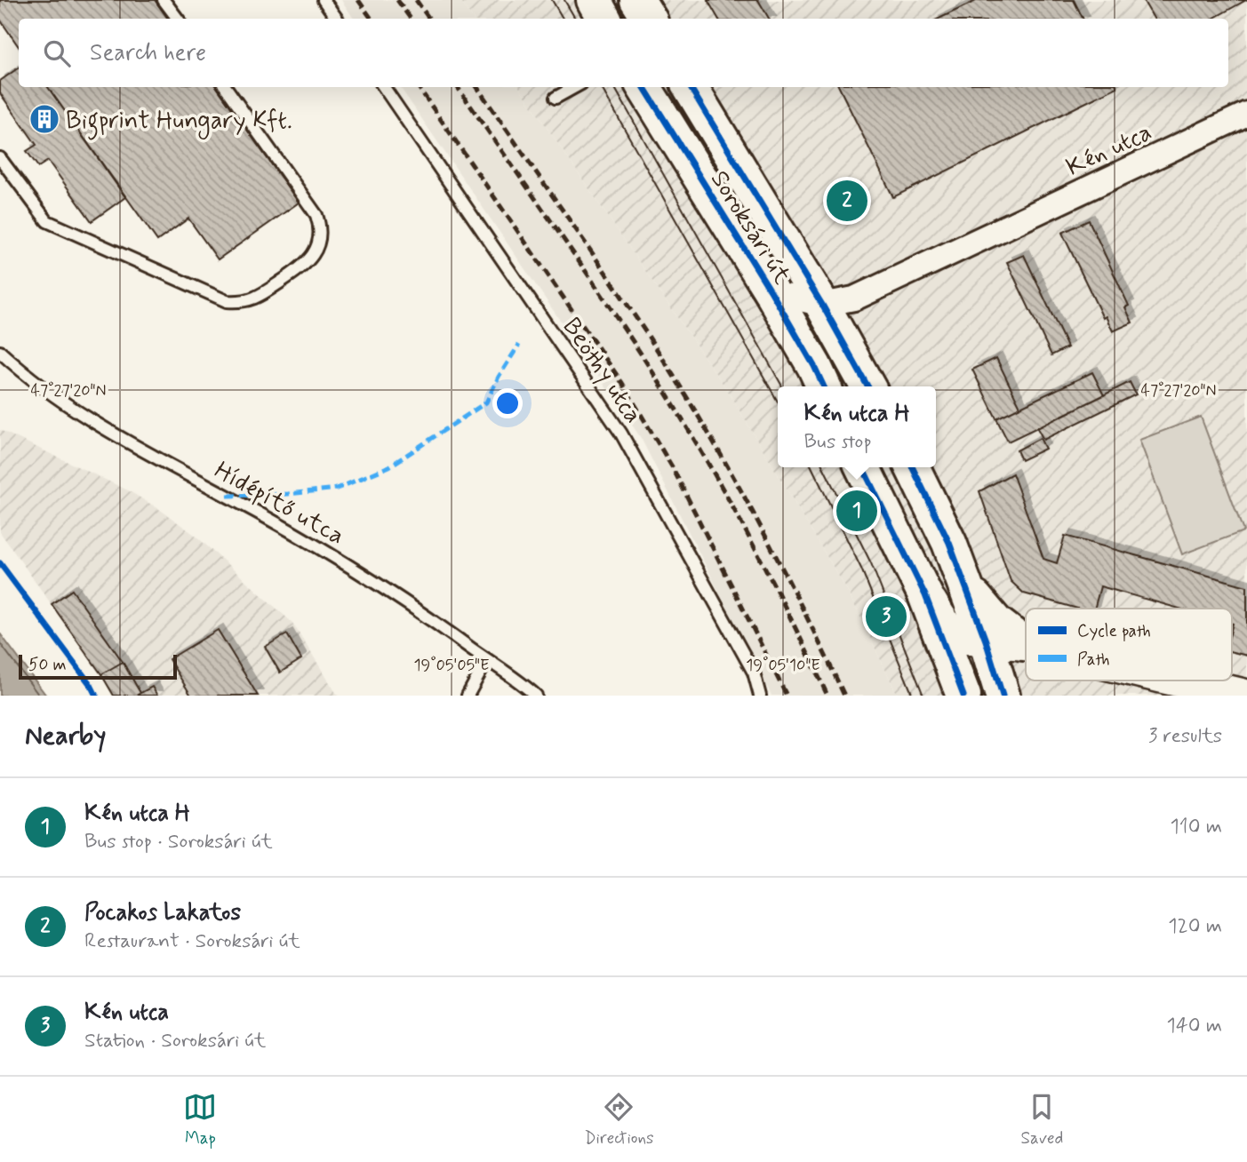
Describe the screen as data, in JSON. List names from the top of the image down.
{
  "streets": {
    "main road": ["Soroksári út"],
    "street": ["Kén utca"],
    "lane": ["Beöthy utca", "Hídépítő utca"]
  },
  "crossings": [
    ["Kén utca", "Soroksári út"]
  ],
  "places": {
    "building": ["Bigprint Hungary Kft."]
  },
  "legend": ["Cycle path", "Path"],
  "scale_bar": "50 m",
  "page": {
    "search": "Search here",
    "pins": ["2", "1", "3"],
    "popup": ["Kén utca H", "Bus stop"],
    "scale": "50 m",
    "heading": ["Nearby", "3 results"],
    "list": [
      {
        "mark": "1",
        "name": "Kén utca H",
        "note": "Bus stop · Soroksári út",
        "value": "110 m"
      },
      {
        "mark": "2",
        "name": "Pocakos Lakatos",
        "note": "Restaurant · Soroksári út",
        "value": "120 m"
      },
      {
        "mark": "3",
        "name": "Kén utca",
        "note": "Station · Soroksári út",
        "value": "140 m"
      }
    ],
    "nav": ["Map", "Directions", "Saved"]
  },
  "coordinates": ["47°27'20\"N", "19°05'05\"E", "19°05'10\"E"]
}
